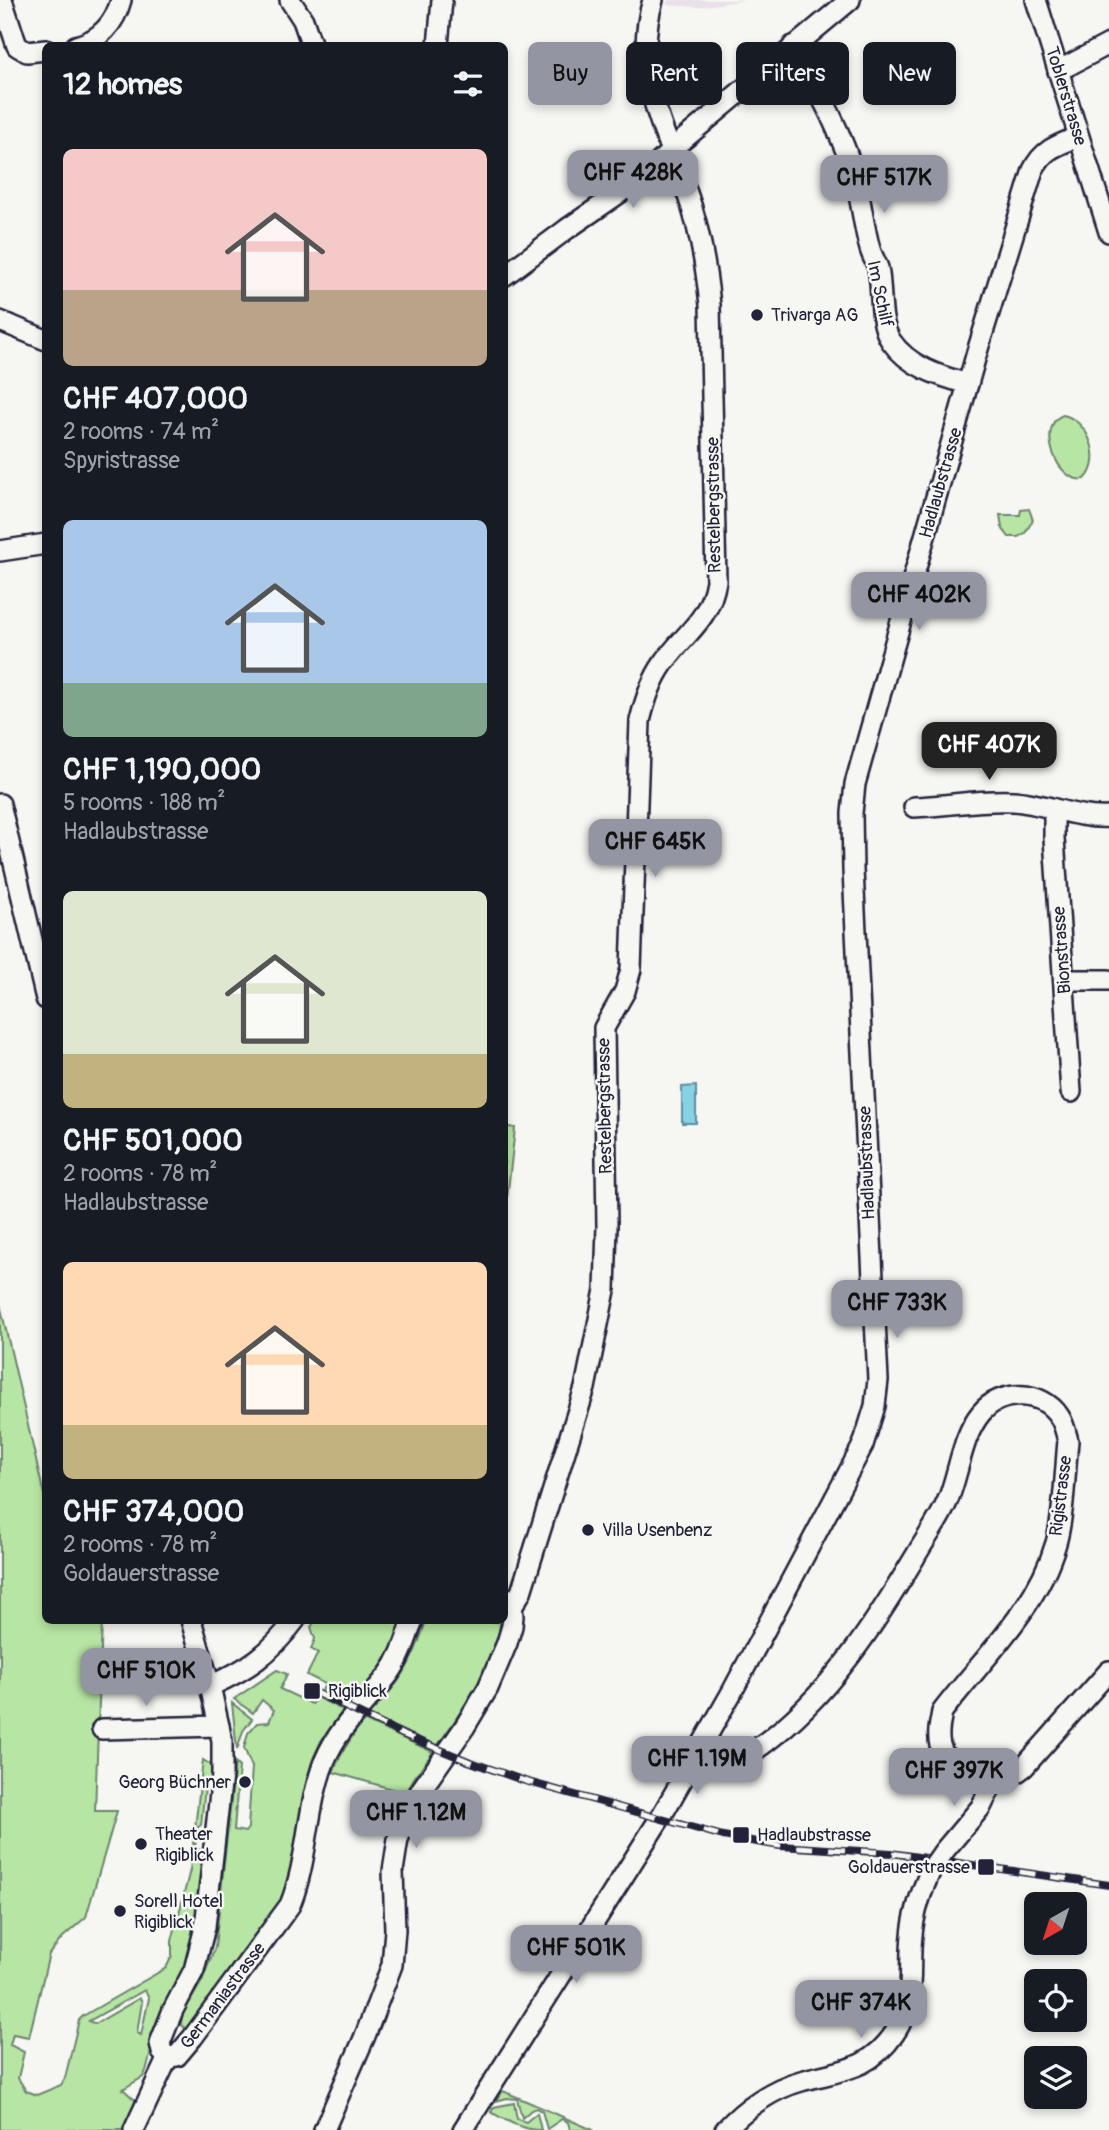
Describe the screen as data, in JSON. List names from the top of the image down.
{
  "streets": {
    "street": [
      "Toblerstrasse",
      "Im Schilf",
      "Hadlaubstrasse",
      "Restelbergstrasse",
      "Bionstrasse",
      "Rigistrasse",
      "Germaniastrasse"
    ]
  },
  "crossings": [
    ["Toblerstrasse", "Hadlaubstrasse"],
    ["Im Schilf", "Hadlaubstrasse"],
    ["Hadlaubstrasse", "Rigistrasse"]
  ],
  "places": {
    "other": [
      "Trivarga AG",
      "Villa Usenbenz",
      "Georg Büchner",
      "Theater Rigiblick",
      "Sorell Hotel Rigiblick"
    ],
    "transit": ["Rigiblick", "Hadlaubstrasse", "Goldauerstrasse"]
  },
  "north": "bottom left",
  "page": {
    "chip": [
      "Buy",
      "Rent",
      "Filters",
      "New"
    ],
    "heading": "12 homes",
    "list": [
      {
        "name": "CHF 407,000",
        "note": "2 rooms · 74 m² · Spyristrasse"
      },
      {
        "name": "CHF 1,190,000",
        "note": "5 rooms · 188 m² · Hadlaubstrasse"
      },
      {
        "name": "CHF 501,000",
        "note": "2 rooms · 78 m² · Hadlaubstrasse"
      },
      {
        "name": "CHF 374,000",
        "note": "2 rooms · 78 m² · Goldauerstrasse"
      }
    ],
    "price": [
      "CHF 428K",
      "CHF 517K",
      "CHF 402K",
      "CHF 407K",
      "CHF 645K",
      "CHF 733K",
      "CHF 510K",
      "CHF 1.19M",
      "CHF 397K",
      "CHF 1.12M",
      "CHF 501K",
      "CHF 374K"
    ]
  }
}
